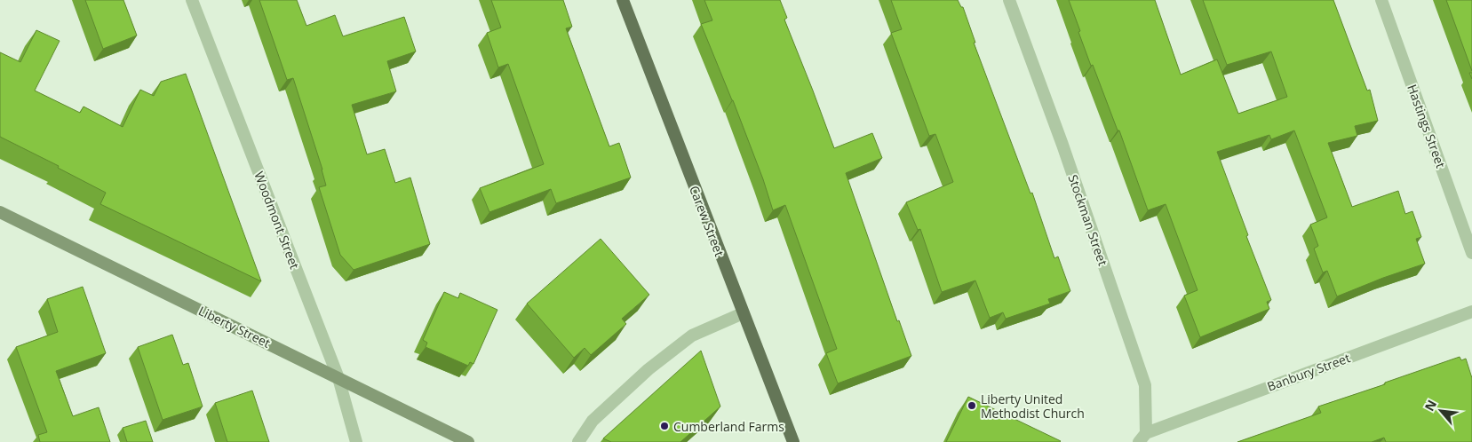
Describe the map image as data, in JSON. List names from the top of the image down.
{
  "streets": {
    "main road": ["Carew Street", "Liberty Street"],
    "street": [
      "Hastings Street",
      "Woodmont Street",
      "Stockman Street",
      "Banbury Street"
    ]
  },
  "crossings": [
    ["Woodmont Street", "Liberty Street"],
    ["Stockman Street", "Banbury Street"]
  ],
  "places": ["Liberty United Methodist Church", "Cumberland Farms"],
  "north": "top left"
}
